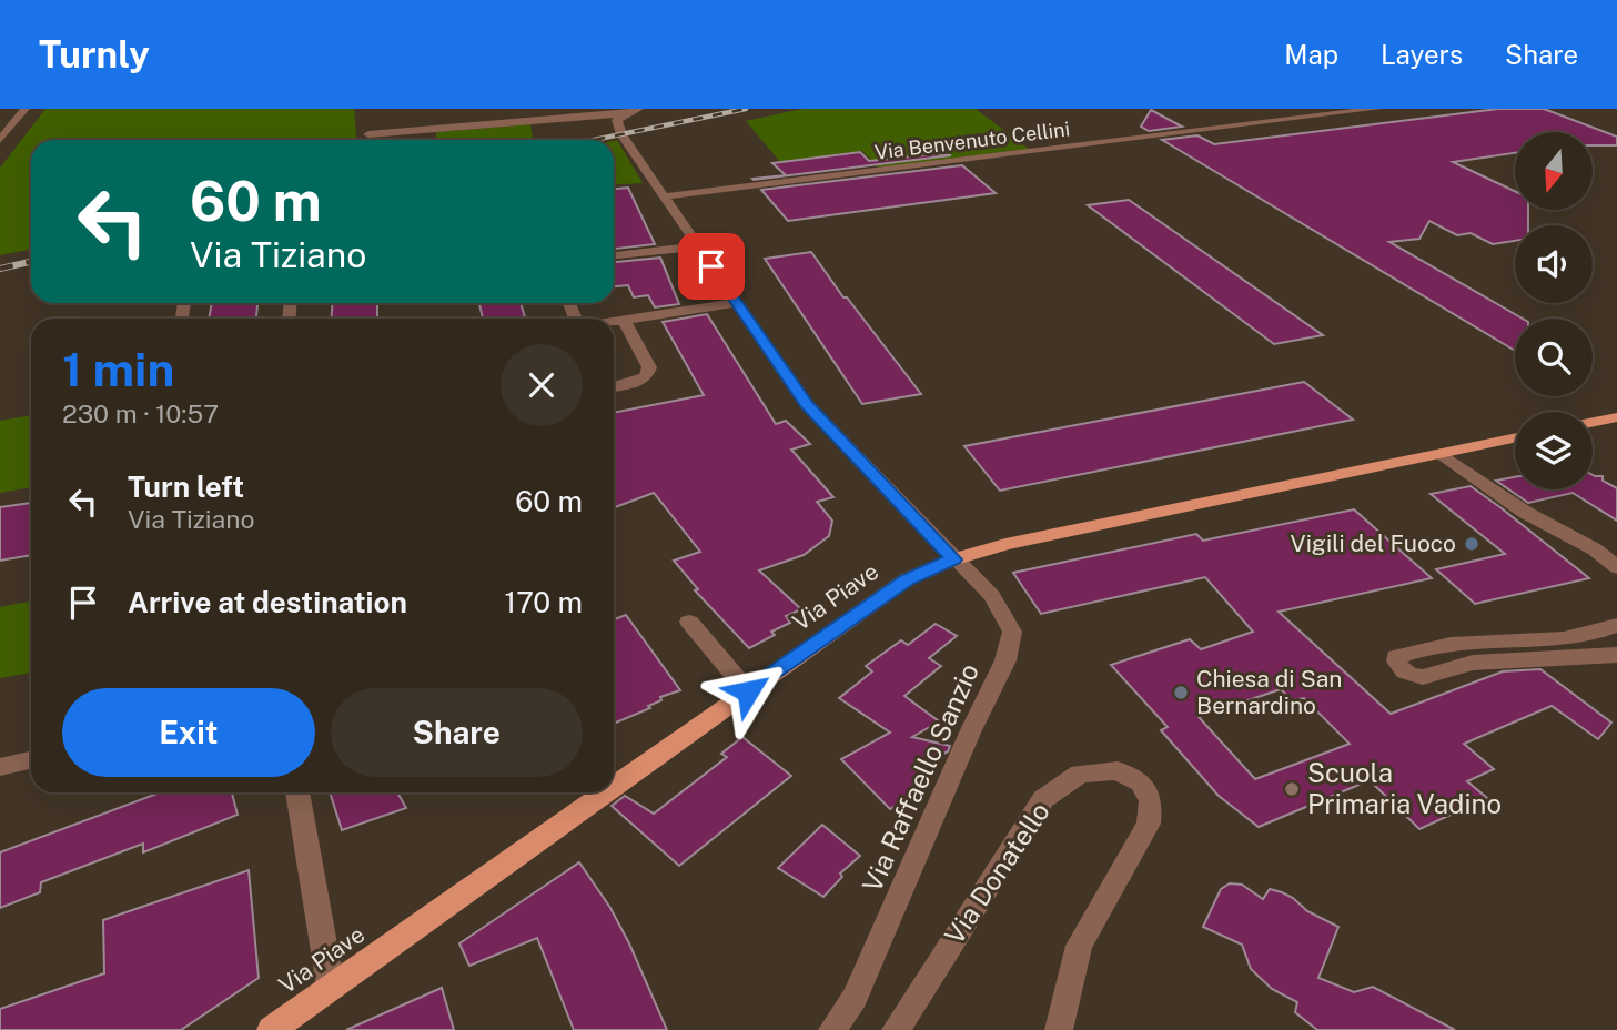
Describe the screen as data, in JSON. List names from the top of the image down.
{
  "streets": {
    "main road": ["Via Piave"],
    "street": ["Via Benvenuto Cellini", "Via Raffaello Sanzio", "Via Donatello"]
  },
  "crossings": [
    ["Via Benvenuto Cellini", "Via Raffaello Sanzio"],
    ["Via Piave", "Via Raffaello Sanzio"]
  ],
  "places": ["Vigili del Fuoco", "Chiesa di San Bernardino", "Scuola Primaria Vadino"],
  "north": "bottom",
  "page": {
    "header": "Turnly",
    "nav": ["Map", "Layers", "Share"],
    "turn": ["60 m", "Via Tiziano"],
    "heading": ["1 min", "230 m · 10:57"],
    "list": [
      {
        "name": "Turn left",
        "note": "Via Tiziano",
        "value": "60 m"
      },
      {
        "name": "Arrive at destination",
        "value": "170 m"
      }
    ],
    "buttons": ["Exit", "Share"]
  }
}
